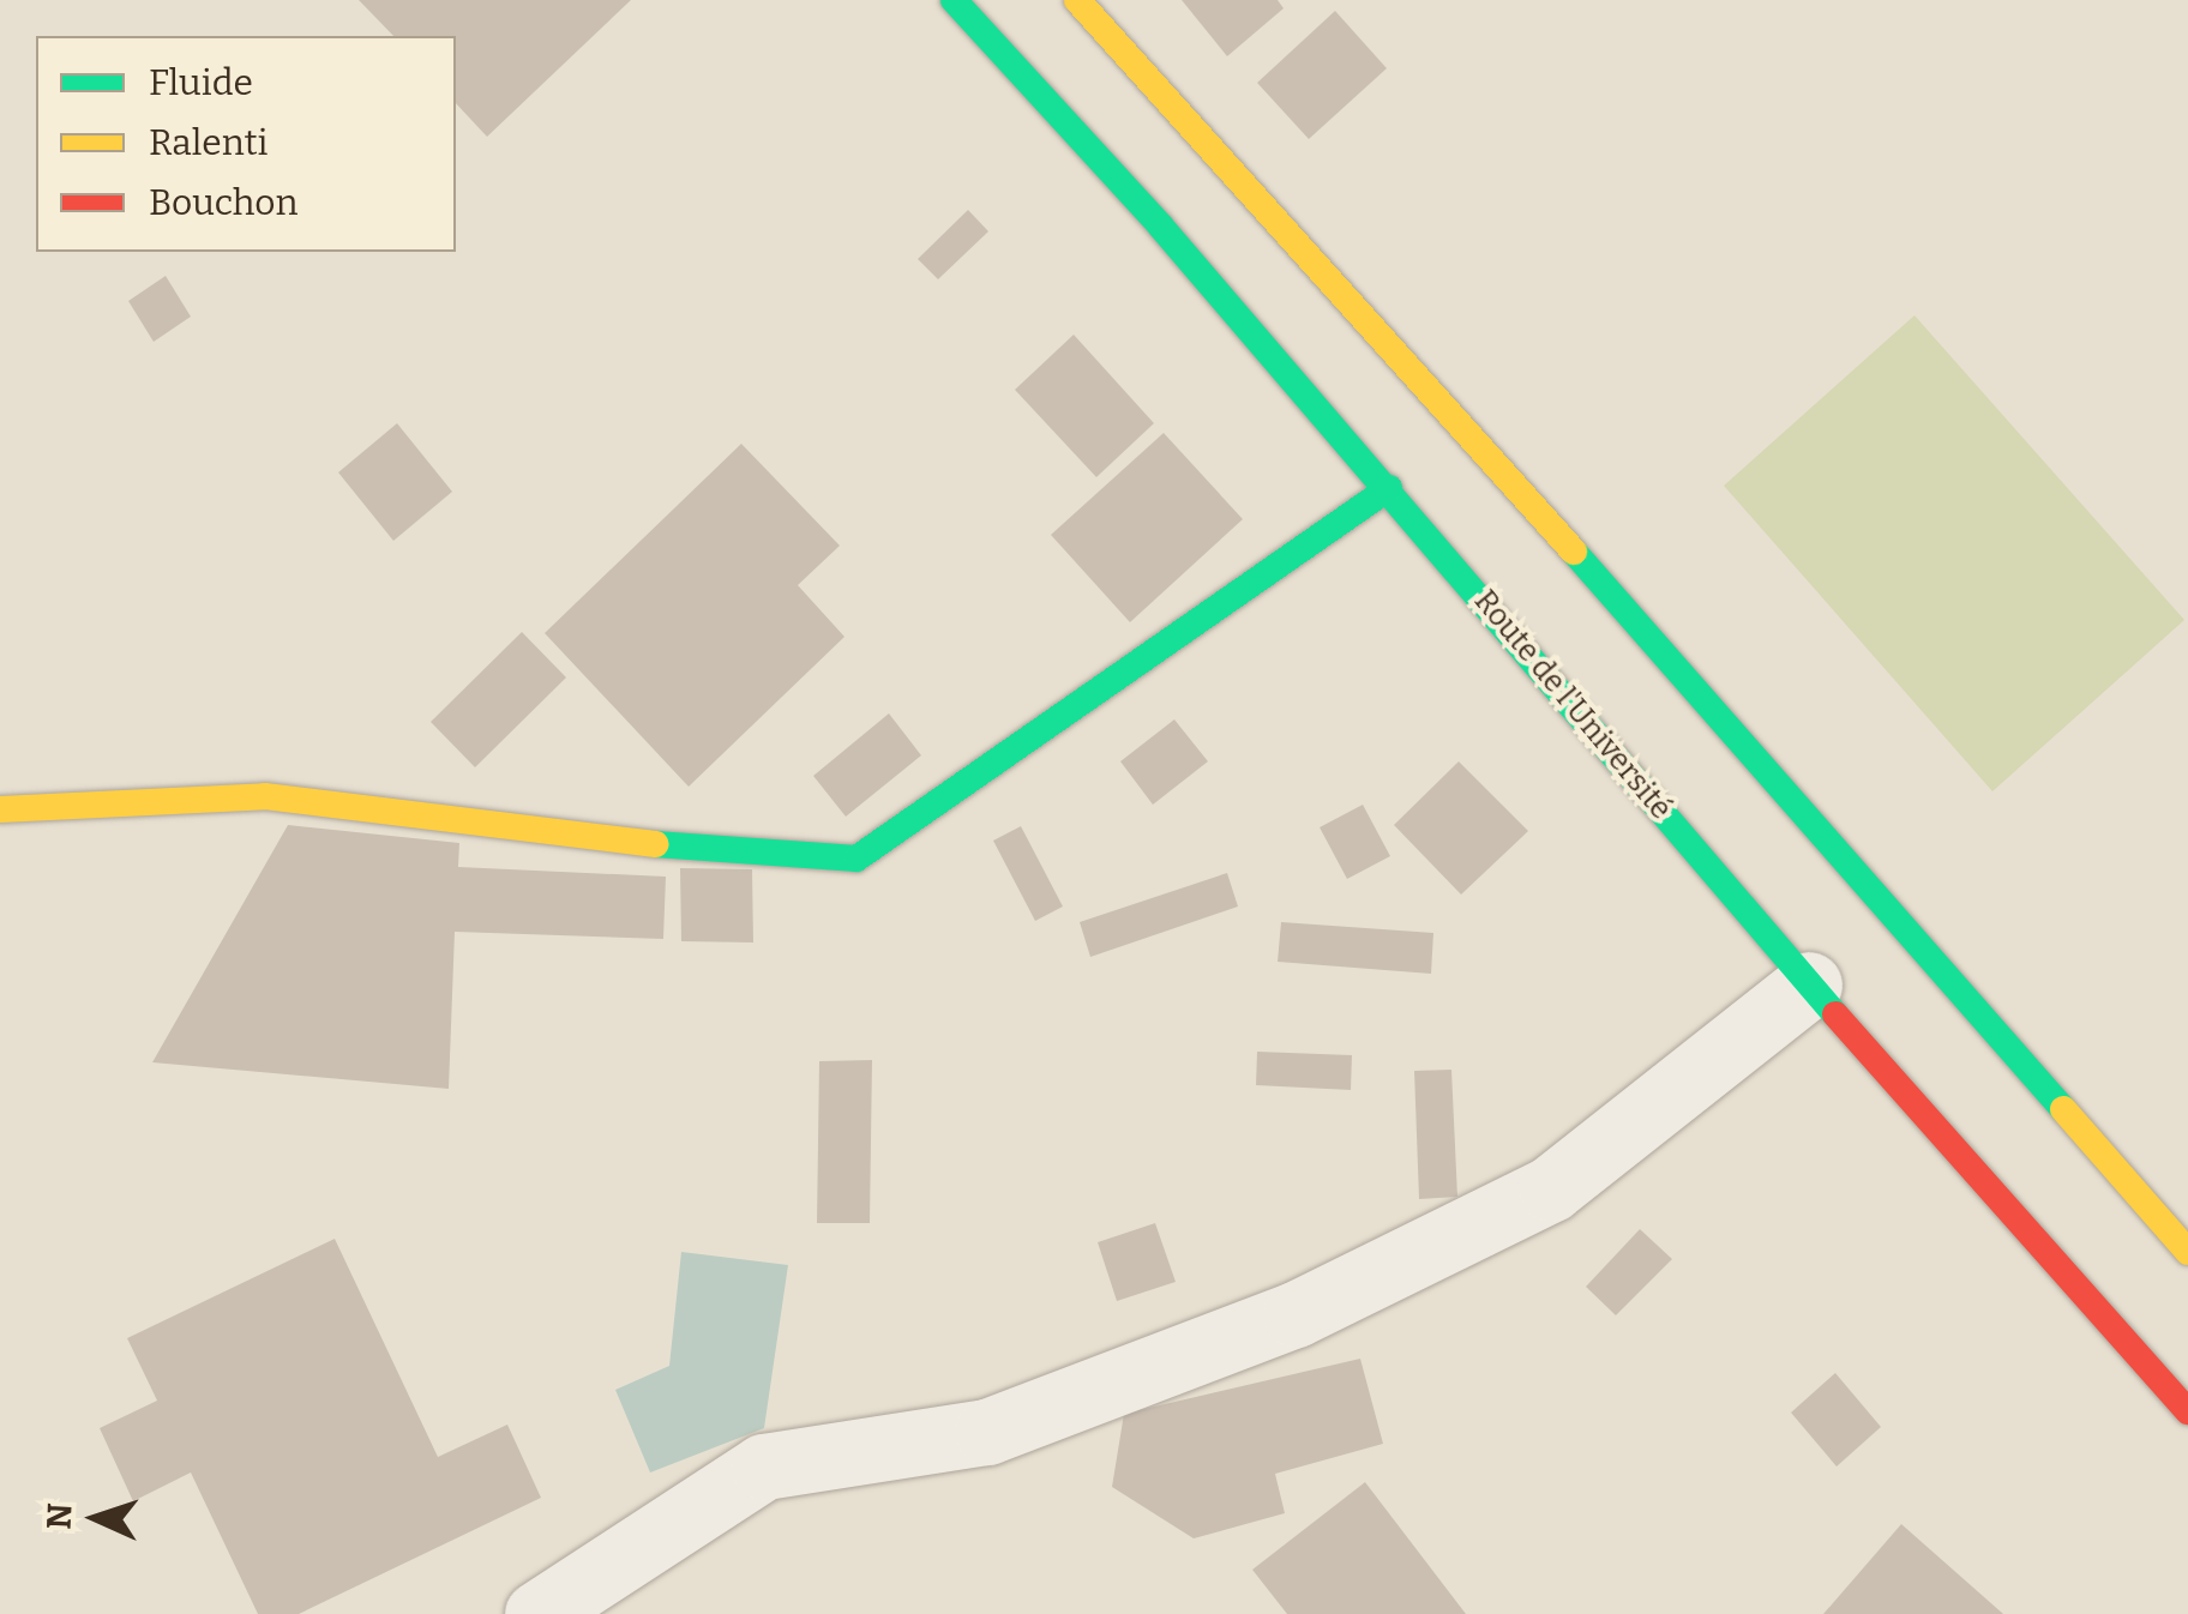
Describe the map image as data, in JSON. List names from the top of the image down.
{
  "streets": {
    "main road": ["Route de l'Université"]
  },
  "legend": ["Fluide", "Ralenti", "Bouchon"],
  "north": "left"
}
